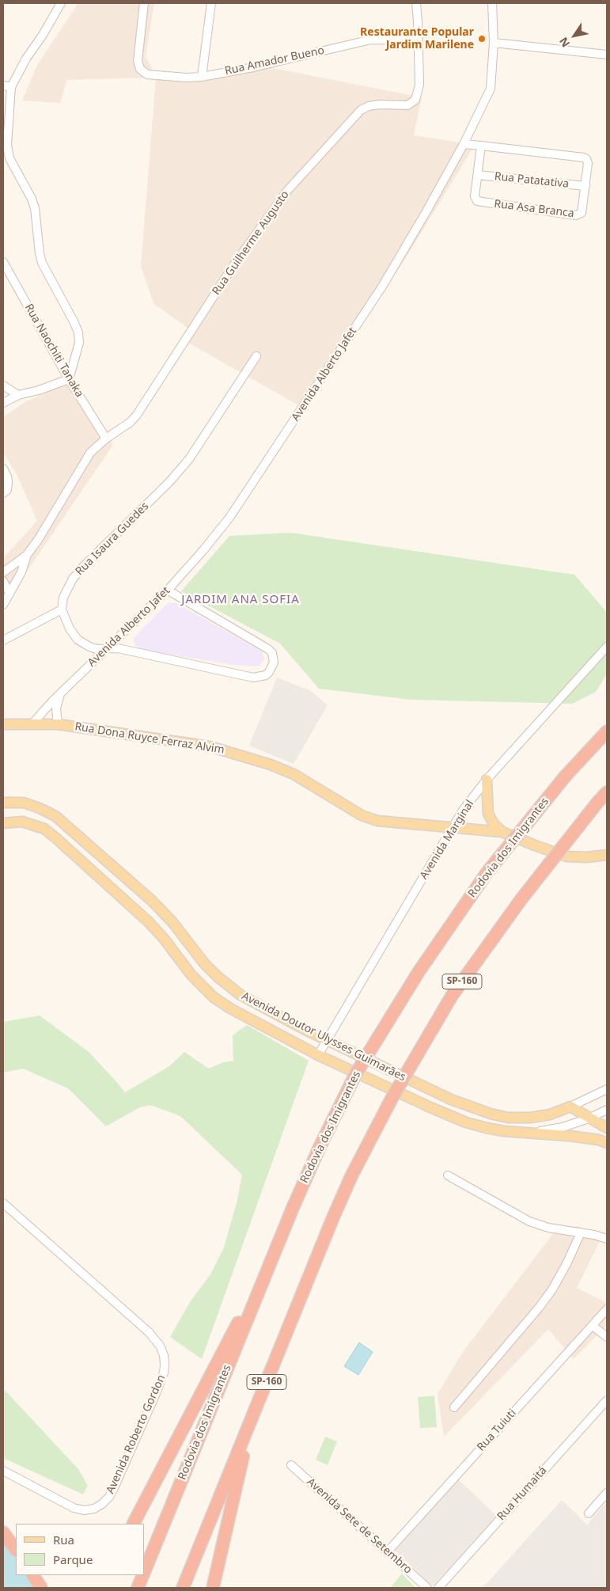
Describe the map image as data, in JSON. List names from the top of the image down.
{
  "streets": {
    "highway": ["Rodovia dos Imigrantes", "SP-160"],
    "main road": ["Rua Dona Ruyce Ferraz Alvim", "Avenida Doutor Ulysses Guimarães"],
    "street": [
      "Rua Amador Bueno",
      "Rua Patatativa",
      "Rua Asa Branca",
      "Rua Guilherme Augusto",
      "Rua Naochiti Tanaka",
      "Avenida Alberto Jafet",
      "Rua Isaura Guedes",
      "Avenida Marginal",
      "Rua Tuiuti",
      "Avenida Roberto Gordon",
      "Rua Humaitá",
      "Avenida Sete de Setembro"
    ]
  },
  "crossings": [
    ["Rua Amador Bueno", "Rua Guilherme Augusto"],
    ["Rua Patatativa", "Rua Asa Branca"],
    ["Rua Asa Branca", "Avenida Alberto Jafet"],
    ["Rua Guilherme Augusto", "Rua Naochiti Tanaka"],
    ["Avenida Alberto Jafet", "Rua Dona Ruyce Ferraz Alvim"],
    ["Rua Dona Ruyce Ferraz Alvim", "Avenida Marginal"],
    ["Avenida Marginal", "Avenida Doutor Ulysses Guimarães"],
    ["Rua Tuiuti", "Avenida Sete de Setembro"]
  ],
  "districts": ["JARDIM ANA SOFIA"],
  "places": ["Restaurante Popular Jardim Marilene"],
  "legend": ["Rua", "Parque"],
  "north": "bottom left"
}
